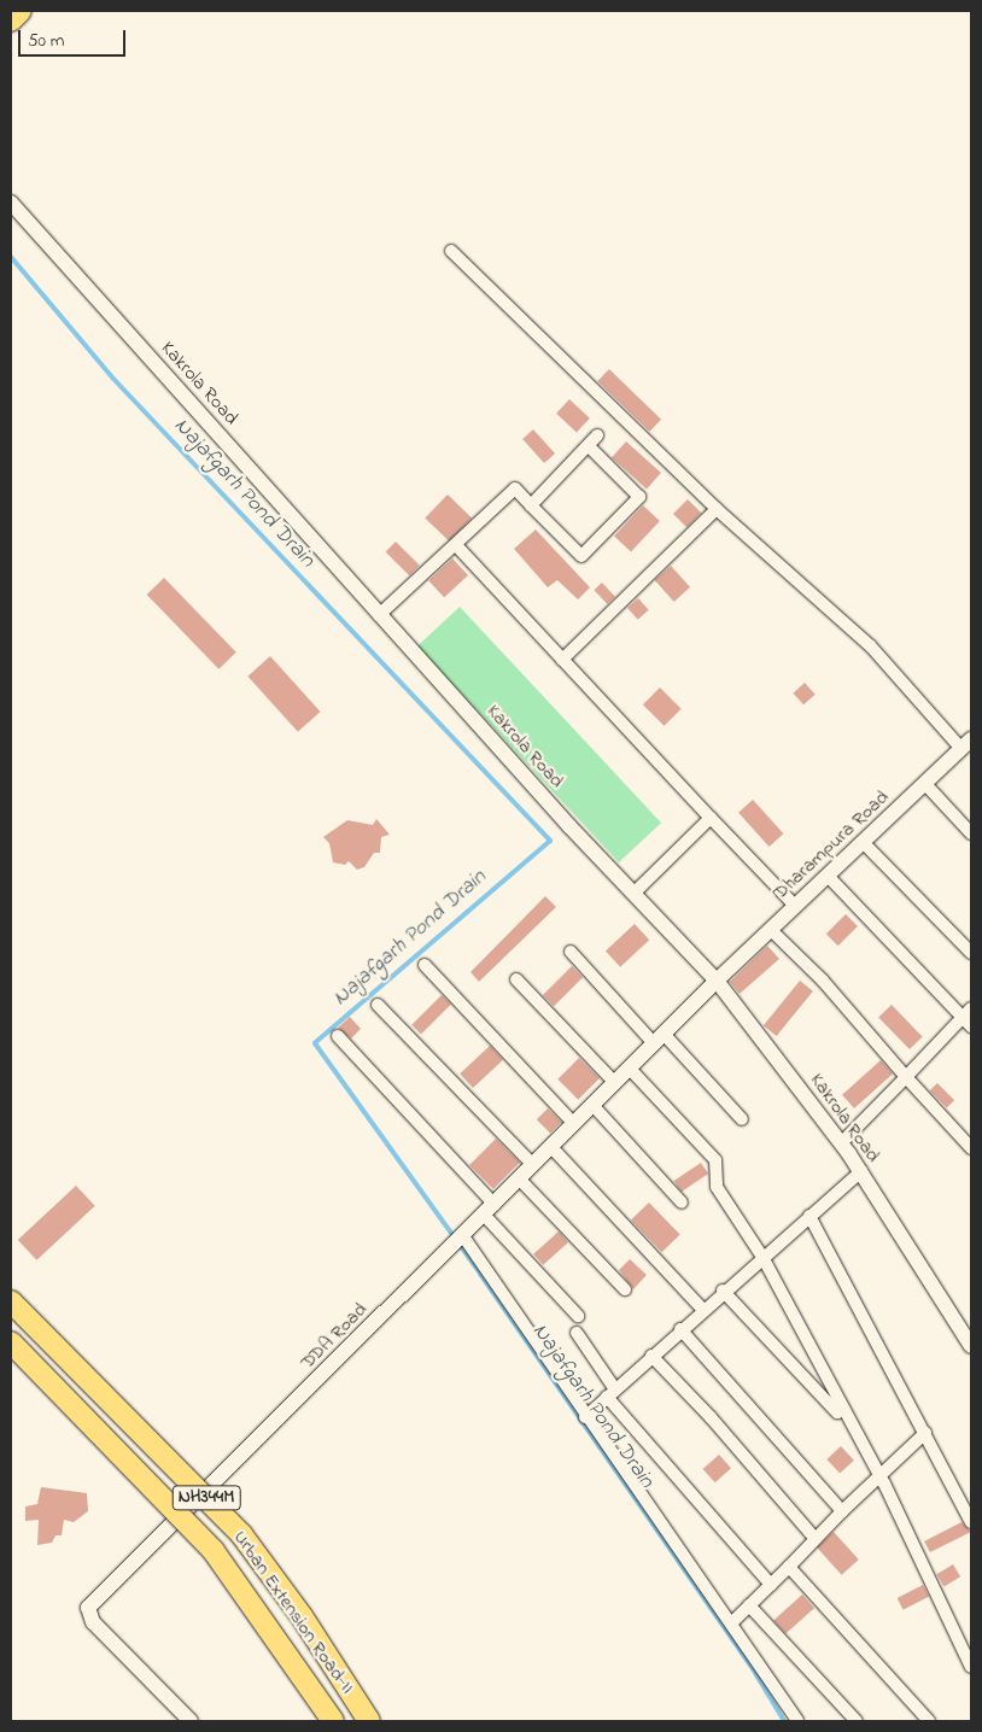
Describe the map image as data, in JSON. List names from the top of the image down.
{
  "streets": {
    "highway": ["NH344M", "Urban Extension Road-II"],
    "street": ["Kakrola Road", "Dharampura Road", "DDA Road"]
  },
  "crossings": [
    ["Kakrola Road", "Dharampura Road"],
    ["Kakrola Road", "DDA Road"],
    ["Dharampura Road", "DDA Road"]
  ],
  "water": ["Najafgarh Pond Drain"],
  "scale_bar": "50 m"
}
